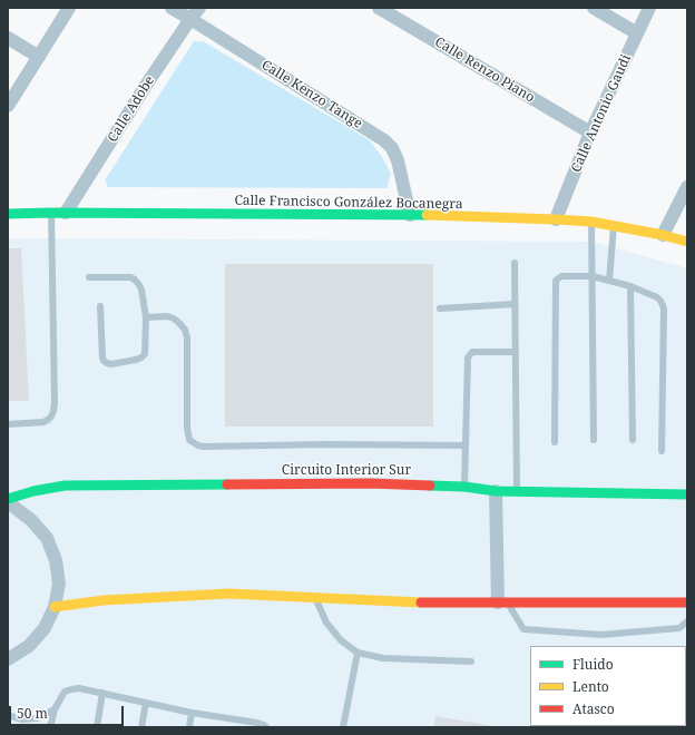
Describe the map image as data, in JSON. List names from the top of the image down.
{
  "streets": {
    "street": [
      "Calle Renzo Piano",
      "Calle Kenzo Tange",
      "Calle Adobe",
      "Calle Antonio Gaudi",
      "Calle Francisco González Bocanegra",
      "Circuito Interior Sur"
    ]
  },
  "crossings": [
    ["Calle Renzo Piano", "Calle Antonio Gaudi"],
    ["Calle Kenzo Tange", "Calle Adobe"],
    ["Calle Kenzo Tange", "Calle Francisco González Bocanegra"],
    ["Calle Adobe", "Calle Francisco González Bocanegra"],
    ["Calle Antonio Gaudi", "Calle Francisco González Bocanegra"]
  ],
  "legend": ["Fluido", "Lento", "Atasco"],
  "scale_bar": "50 m"
}
